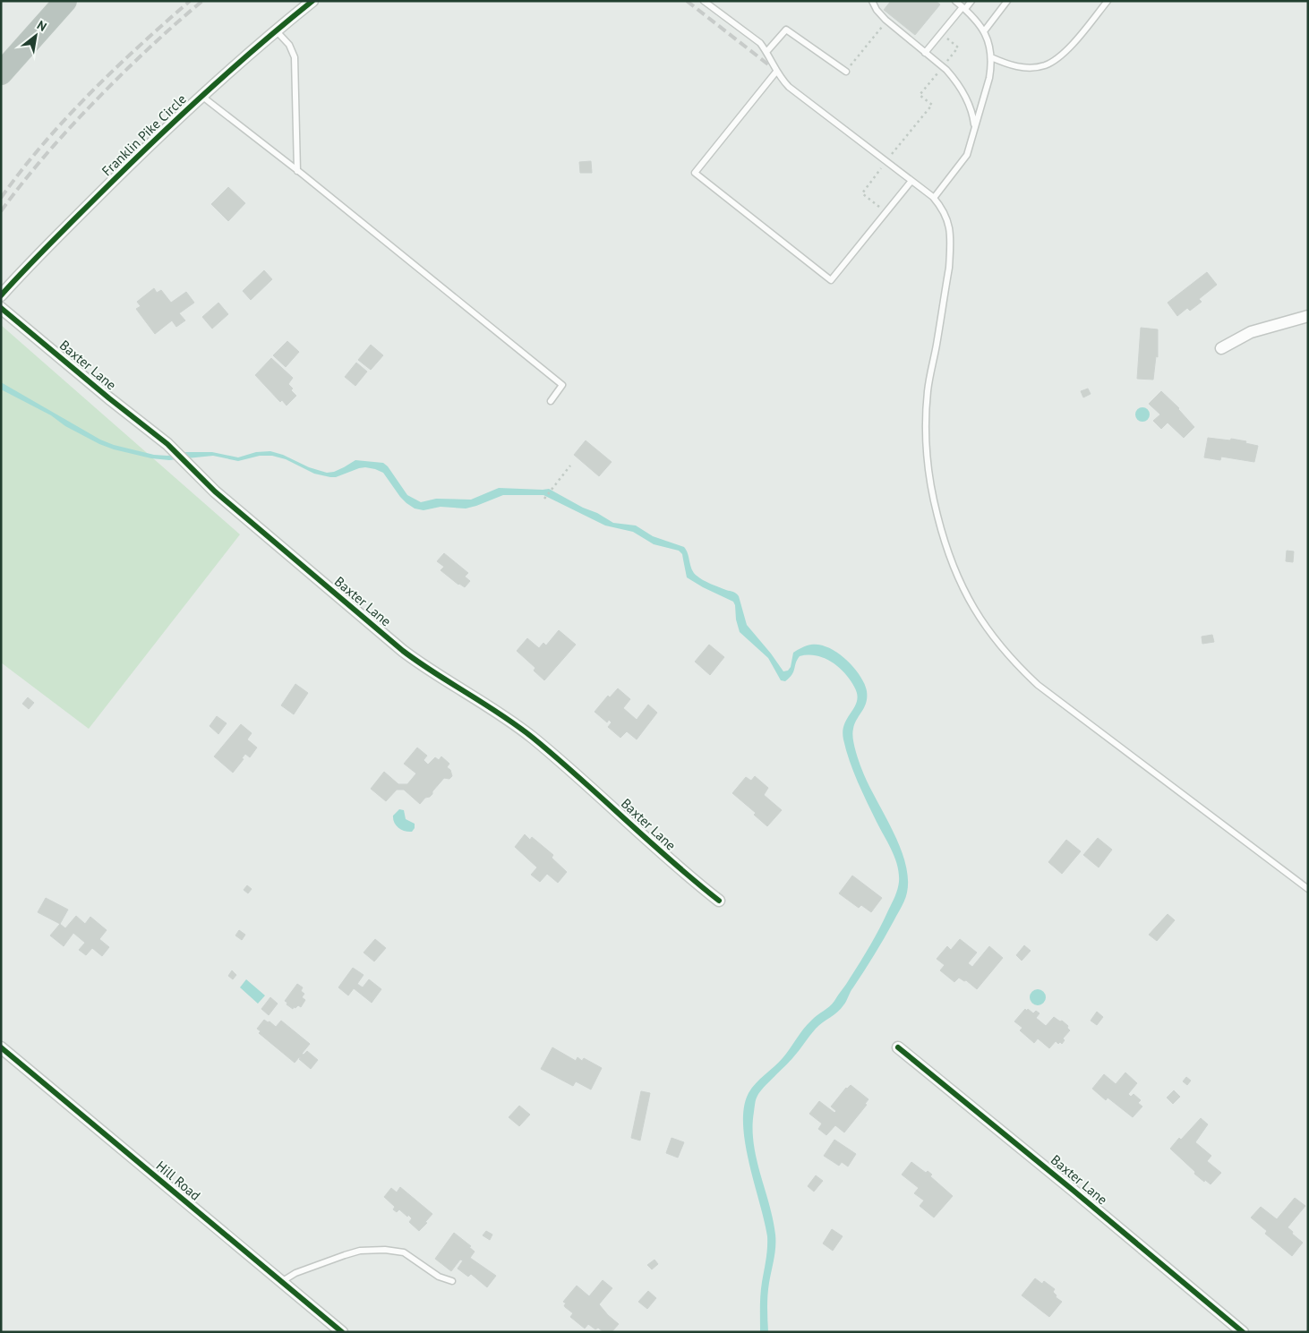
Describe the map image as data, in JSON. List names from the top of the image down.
{
  "streets": {
    "street": ["Franklin Pike Circle", "Baxter Lane", "Hill Road"]
  },
  "north": "top right"
}
